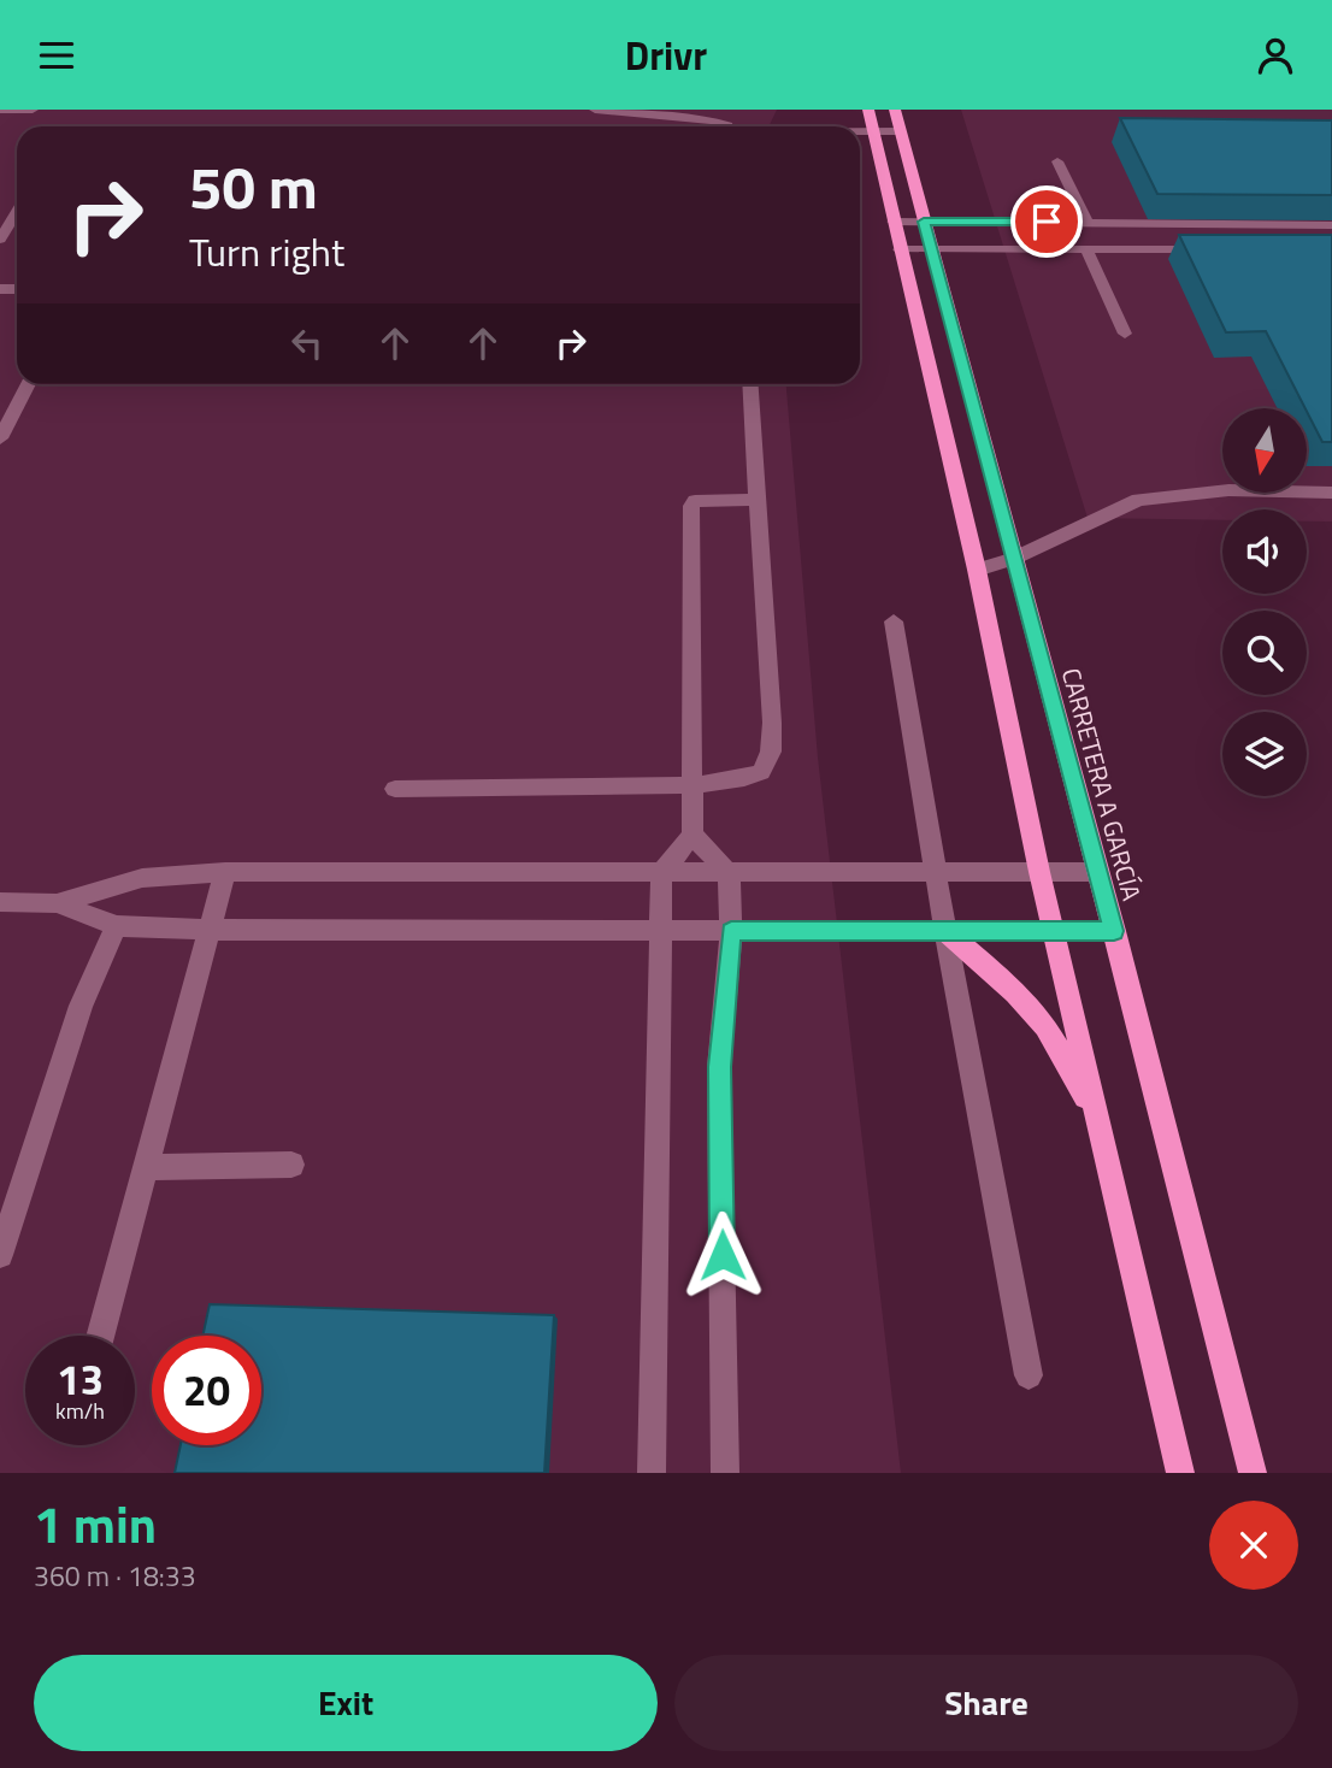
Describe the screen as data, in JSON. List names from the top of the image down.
{
  "streets": {
    "main road": ["CARRETERA A GARCÍA"]
  },
  "north": "bottom",
  "page": {
    "header": "Drivr",
    "turn": ["50 m", "Turn right"],
    "speed": "13 km/h",
    "limit": "20",
    "heading": ["1 min", "360 m · 18:33"],
    "buttons": ["Exit", "Share"]
  }
}
